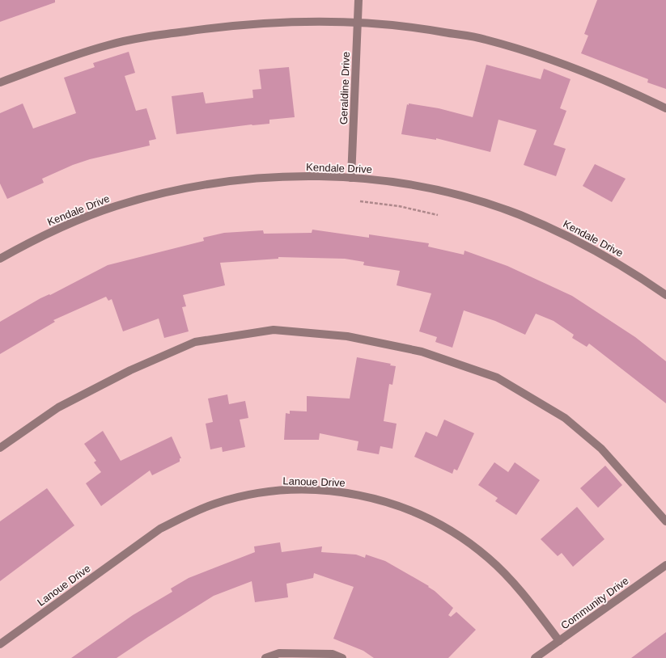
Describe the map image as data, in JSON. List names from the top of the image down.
{
  "streets": {
    "street": [
      "Geraldine Drive",
      "Kendale Drive",
      "Lanoue Drive",
      "Community Drive"
    ]
  },
  "crossings": [
    ["Geraldine Drive", "Kendale Drive"],
    ["Lanoue Drive", "Community Drive"]
  ]
}
